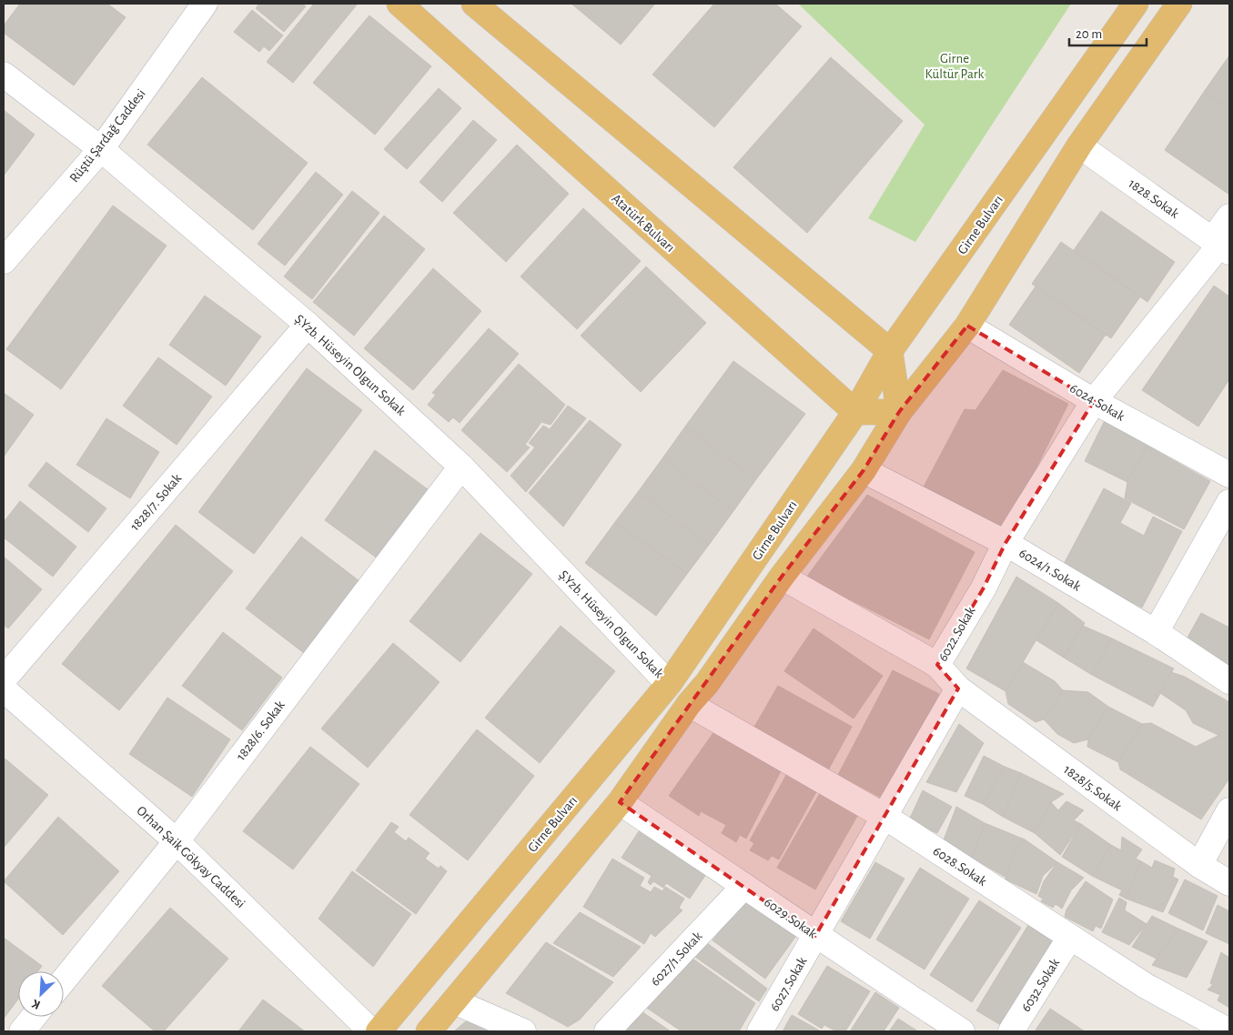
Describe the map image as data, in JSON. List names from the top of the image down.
{
  "streets": {
    "main road": ["Atatürk Bulvarı", "Girne Bulvarı"],
    "street": [
      "Rüştü Şardağ Caddesi",
      "1828.Sokak",
      "Ş.Yzb. Hüseyin Olgun Sokak",
      "6024.Sokak",
      "1828/7. Sokak",
      "6024/1.Sokak",
      "6022.Sokak",
      "1828/6. Sokak",
      "1828/5.Sokak",
      "Orhan Şaik Gökyay Caddesi",
      "6028.Sokak",
      "6029.Sokak",
      "6027/1.Sokak",
      "6027.Sokak",
      "6032.Sokak"
    ]
  },
  "crossings": [
    ["Rüştü Şardağ Caddesi", "Ş.Yzb. Hüseyin Olgun Sokak"],
    ["1828.Sokak", "6022.Sokak"],
    ["Atatürk Bulvarı", "Girne Bulvarı"],
    ["Girne Bulvarı", "Ş.Yzb. Hüseyin Olgun Sokak"],
    ["Ş.Yzb. Hüseyin Olgun Sokak", "1828/7. Sokak"],
    ["Ş.Yzb. Hüseyin Olgun Sokak", "1828/6. Sokak"],
    ["6024.Sokak", "6022.Sokak"],
    ["6024/1.Sokak", "6022.Sokak"],
    ["6022.Sokak", "1828/5.Sokak"],
    ["1828/6. Sokak", "Orhan Şaik Gökyay Caddesi"],
    ["6028.Sokak", "6032.Sokak"],
    ["6029.Sokak", "6027/1.Sokak"],
    ["6029.Sokak", "6027.Sokak"]
  ],
  "parks": ["Girne Kültür Park"],
  "scale_bar": "20 m",
  "north": "bottom left"
}
